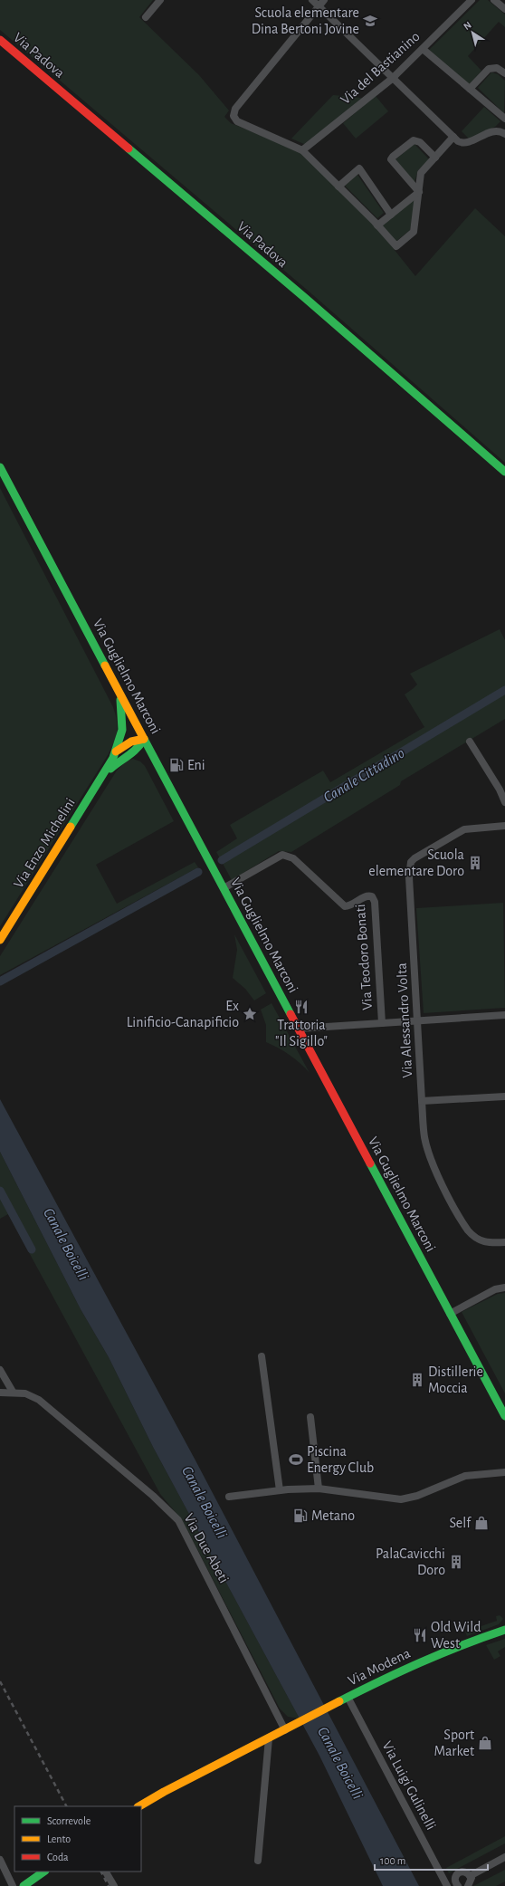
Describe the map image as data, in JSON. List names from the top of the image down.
{
  "streets": {
    "main road": [
      "Via Padova",
      "Via Guglielmo Marconi",
      "Via Enzo Michelini",
      "Via Modena"
    ],
    "street": [
      "Via del Bastianino",
      "Via Teodoro Bonati",
      "Via Alessandro Volta",
      "Via Due Abeti",
      "Via Luigi Gulinelli"
    ]
  },
  "crossings": [
    ["Via Guglielmo Marconi", "Via Enzo Michelini"],
    ["Via Guglielmo Marconi", "Via Teodoro Bonati"],
    ["Via Due Abeti", "Via Modena"],
    ["Via Modena", "Via Luigi Gulinelli"]
  ],
  "water": ["Canale Cittadino", "Canale Boicelli"],
  "places": {
    "school or university": ["Scuola elementare Dina Bertoni Jovine"],
    "fuel station": ["Eni", "Metano"],
    "building": ["Scuola elementare Doro", "Distillerie Moccia", "PalaCavicchi Doro"],
    "restaurant": ["Trattoria \"Il Sigillo\"", "Old Wild West"],
    "place": ["Ex Linificio-Canapificio"],
    "sports": ["Piscina Energy Club"],
    "shop": ["Self", "Sport Market"]
  },
  "legend": ["Scorrevole", "Lento", "Coda"],
  "scale_bar": "100 m",
  "north": "top left"
}
